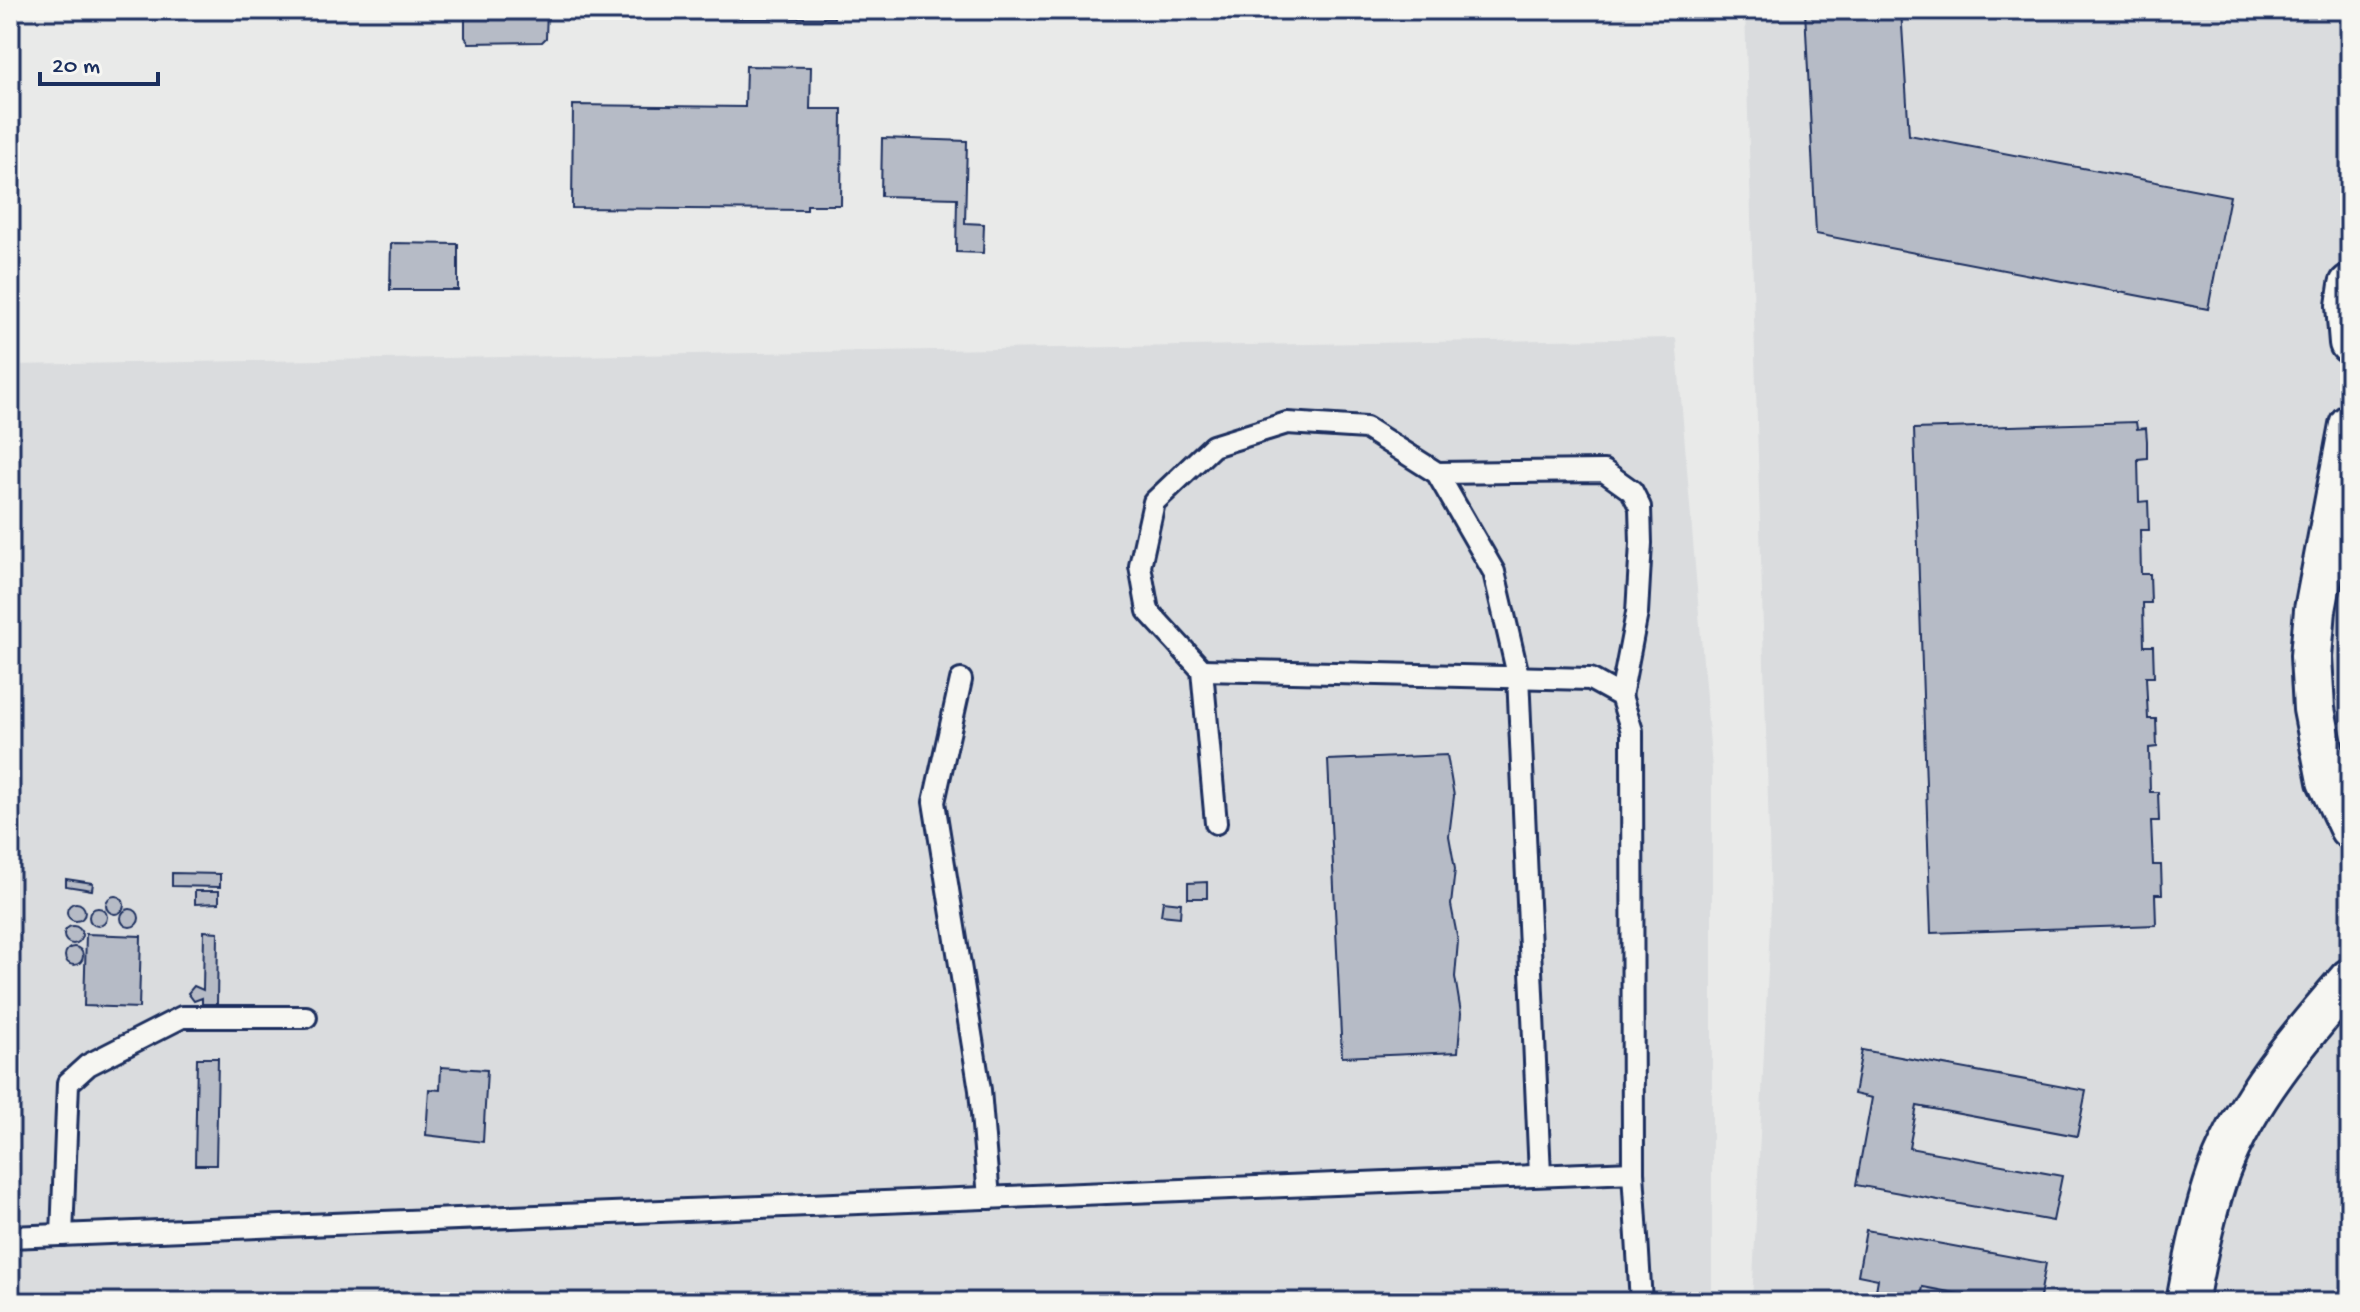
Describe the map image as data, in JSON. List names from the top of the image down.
{
  "scale_bar": "20 m"
}
